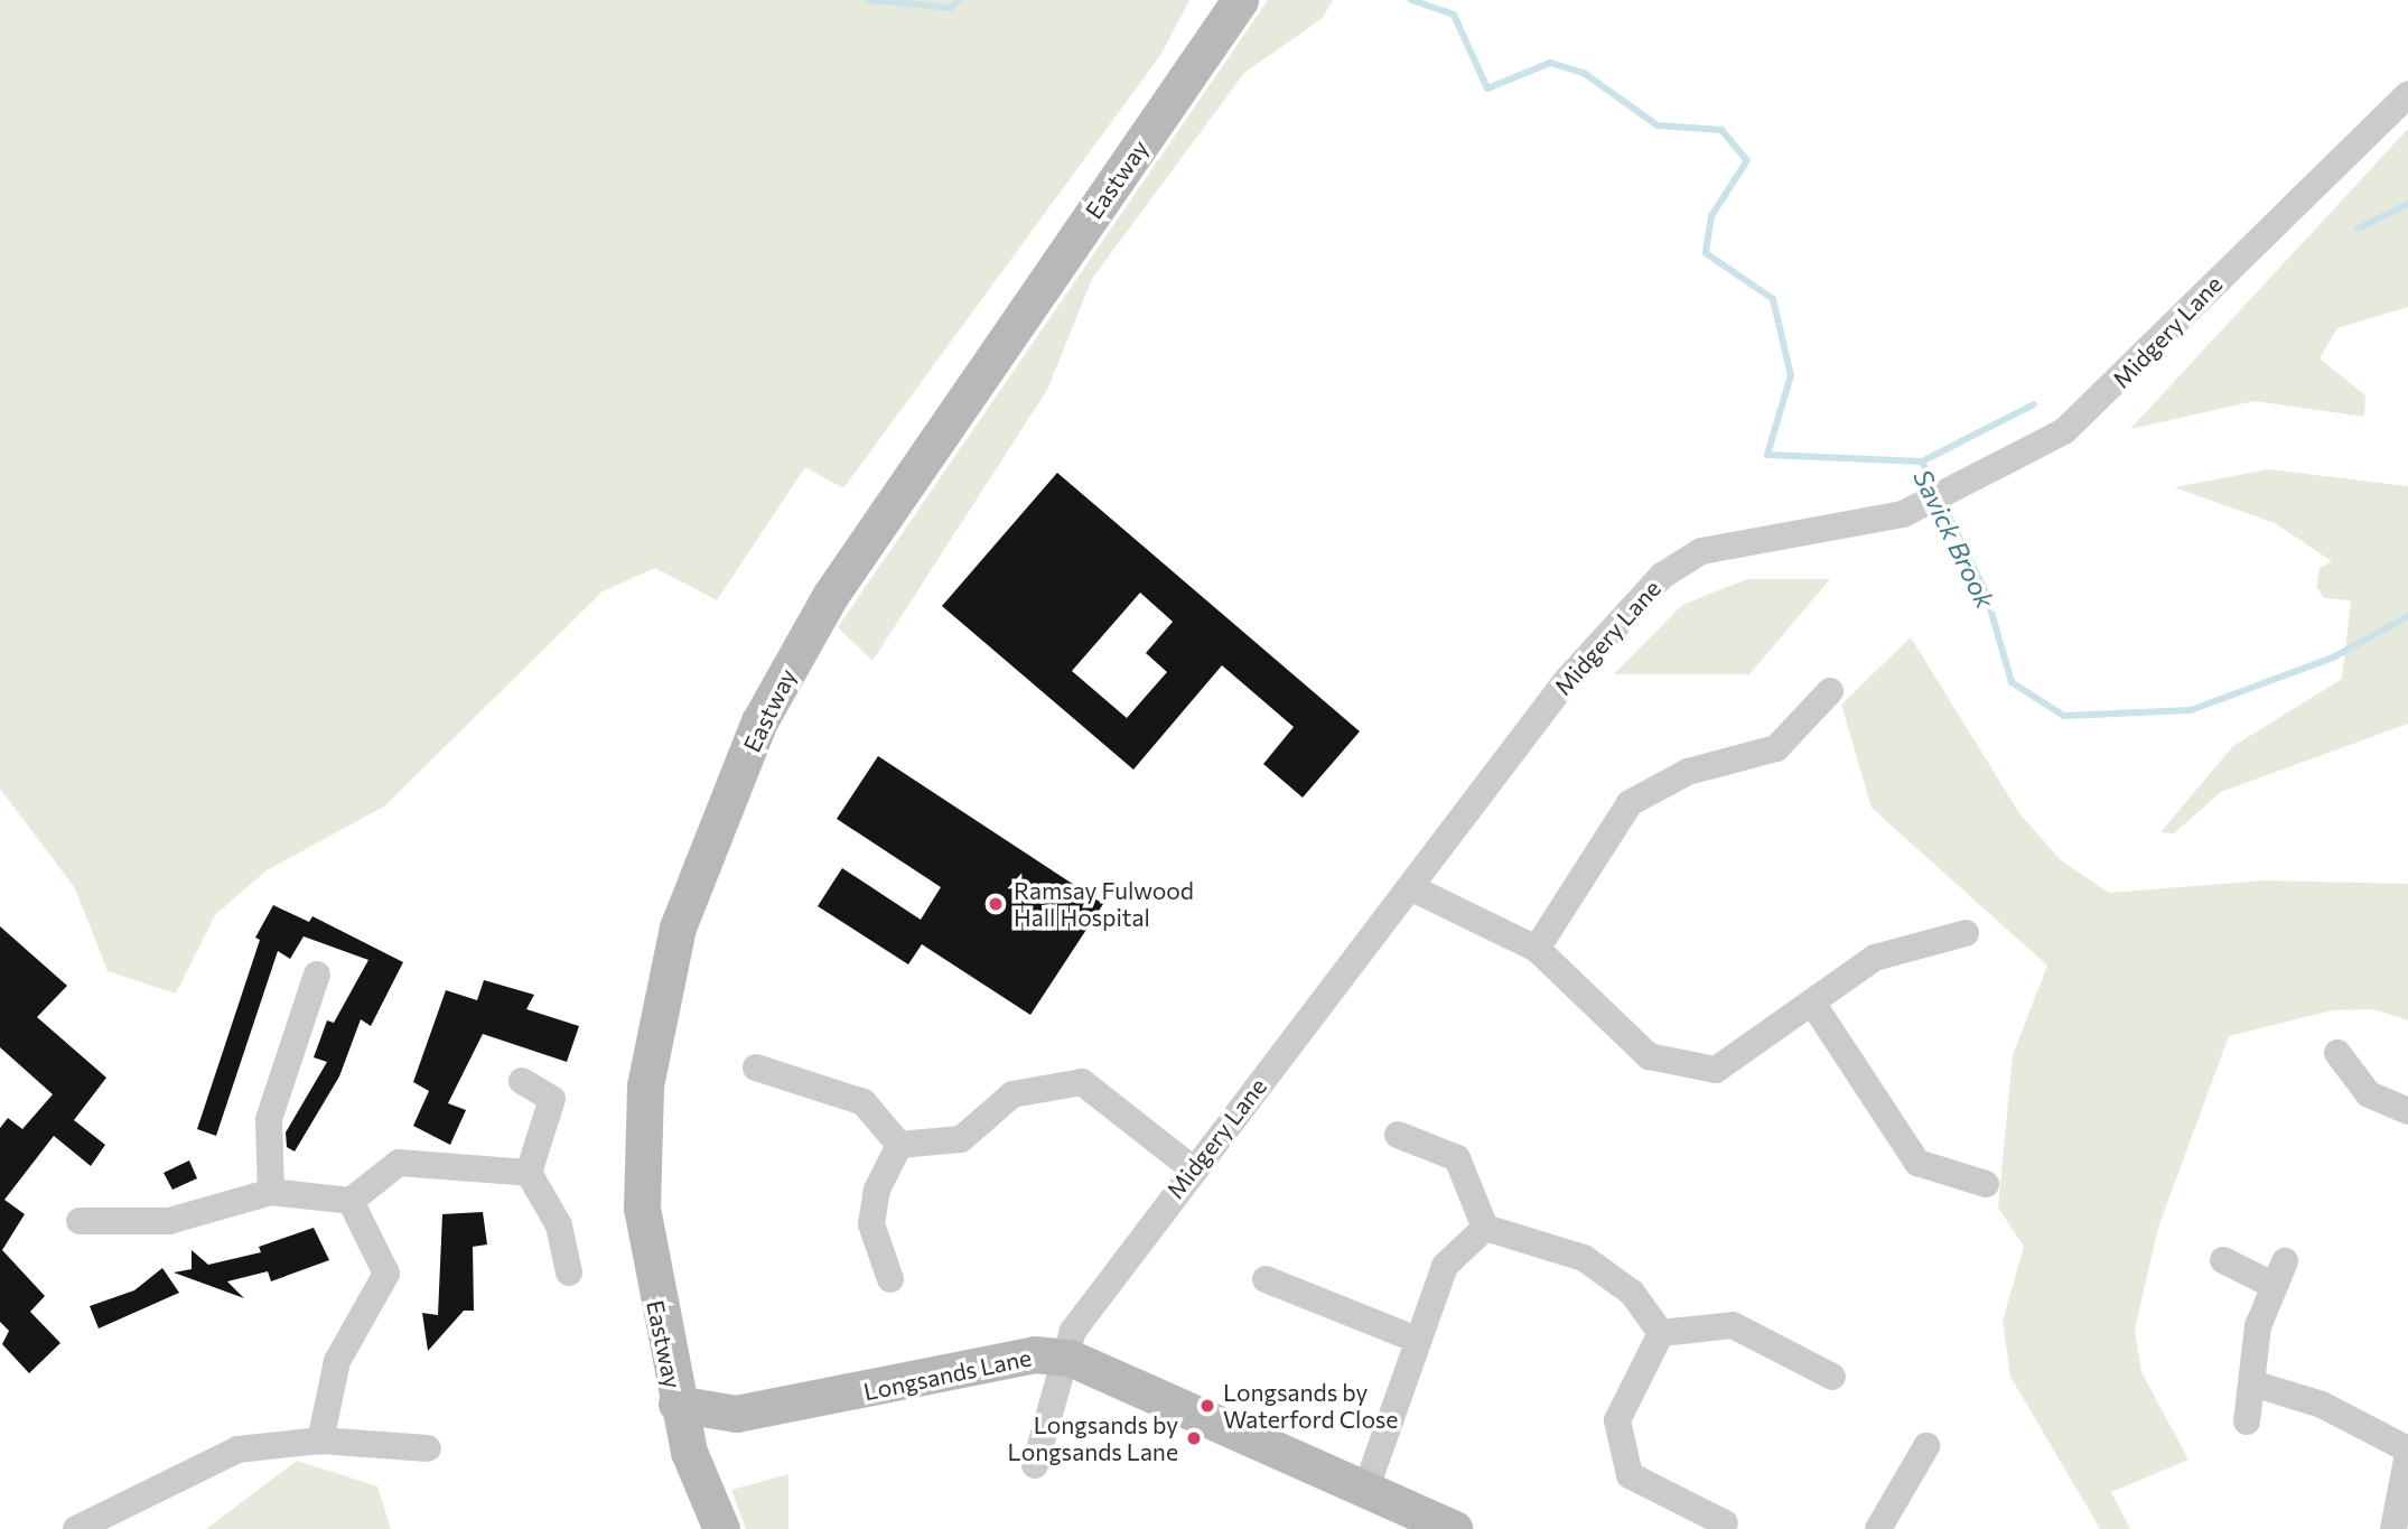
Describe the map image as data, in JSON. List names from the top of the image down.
{
  "streets": {
    "main road": ["Eastway", "Longsands Lane"],
    "street": ["Midgery Lane"]
  },
  "crossings": [
    ["Eastway", "Longsands Lane"],
    ["Midgery Lane", "Longsands Lane"]
  ],
  "water": ["Savick Brook"],
  "places": ["Ramsay Fulwood Hall Hospital", "Longsands by Waterford Close", "Longsands by Longsands Lane"]
}
